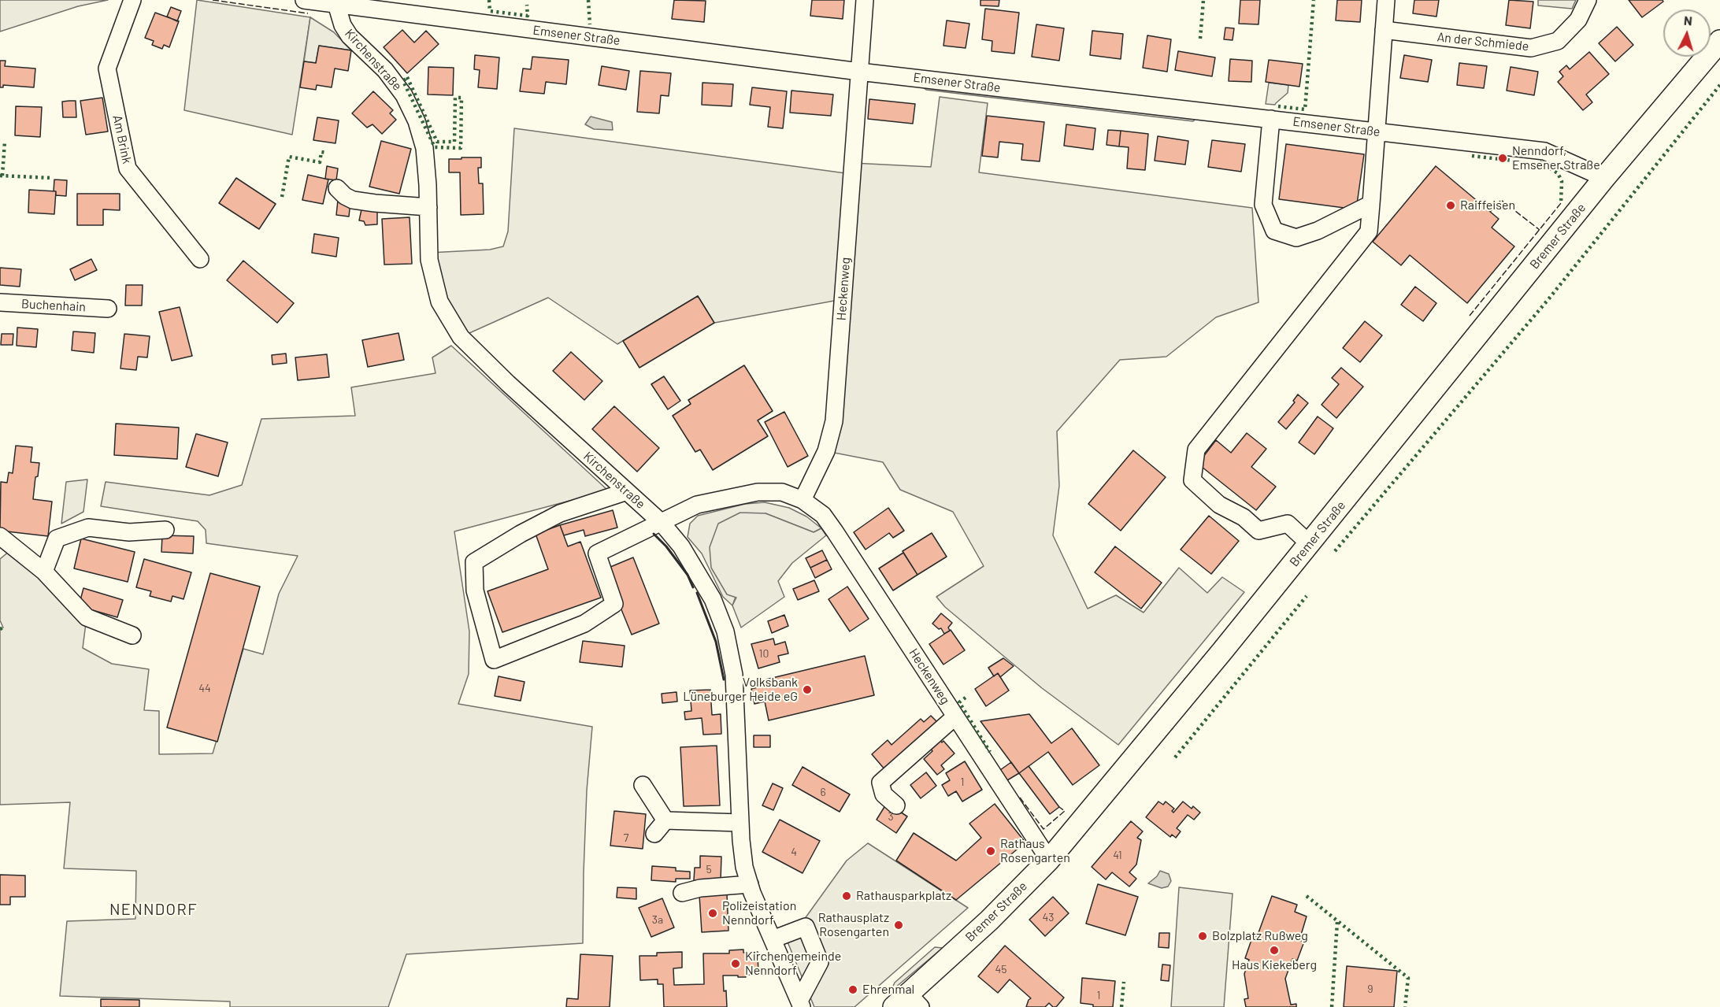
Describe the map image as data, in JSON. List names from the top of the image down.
{
  "streets": {
    "main road": ["Bremer Straße"],
    "street": [
      "Emsener Straße",
      "An der Schmiede",
      "Kirchenstraße",
      "Am Brink",
      "Heckenweg",
      "Buchenhain"
    ]
  },
  "crossings": [
    ["Emsener Straße", "Kirchenstraße"],
    ["Emsener Straße", "Bremer Straße"],
    ["Emsener Straße", "Heckenweg"],
    ["Kirchenstraße", "Heckenweg"],
    ["Bremer Straße", "Heckenweg"]
  ],
  "districts": ["NENNDORF"],
  "places": [
    "Nenndorf, Emsener Straße",
    "Raiffeisen",
    "Volksbank Lüneburger Heide eG",
    "Rathaus Rosengarten",
    "Rathausparkplatz",
    "Polizeistation Nenndorf",
    "Rathausplatz Rosengarten",
    "Bolzplatz Rußweg",
    "Haus Kiekeberg",
    "Kirchengemeinde Nenndorf",
    "Ehrenmal"
  ],
  "house_numbers": [
    "10",
    "44",
    "1",
    "6",
    "3",
    "7",
    "4",
    "41",
    "5",
    "43",
    "3a",
    "45",
    "9",
    "1"
  ],
  "north": "top"
}
